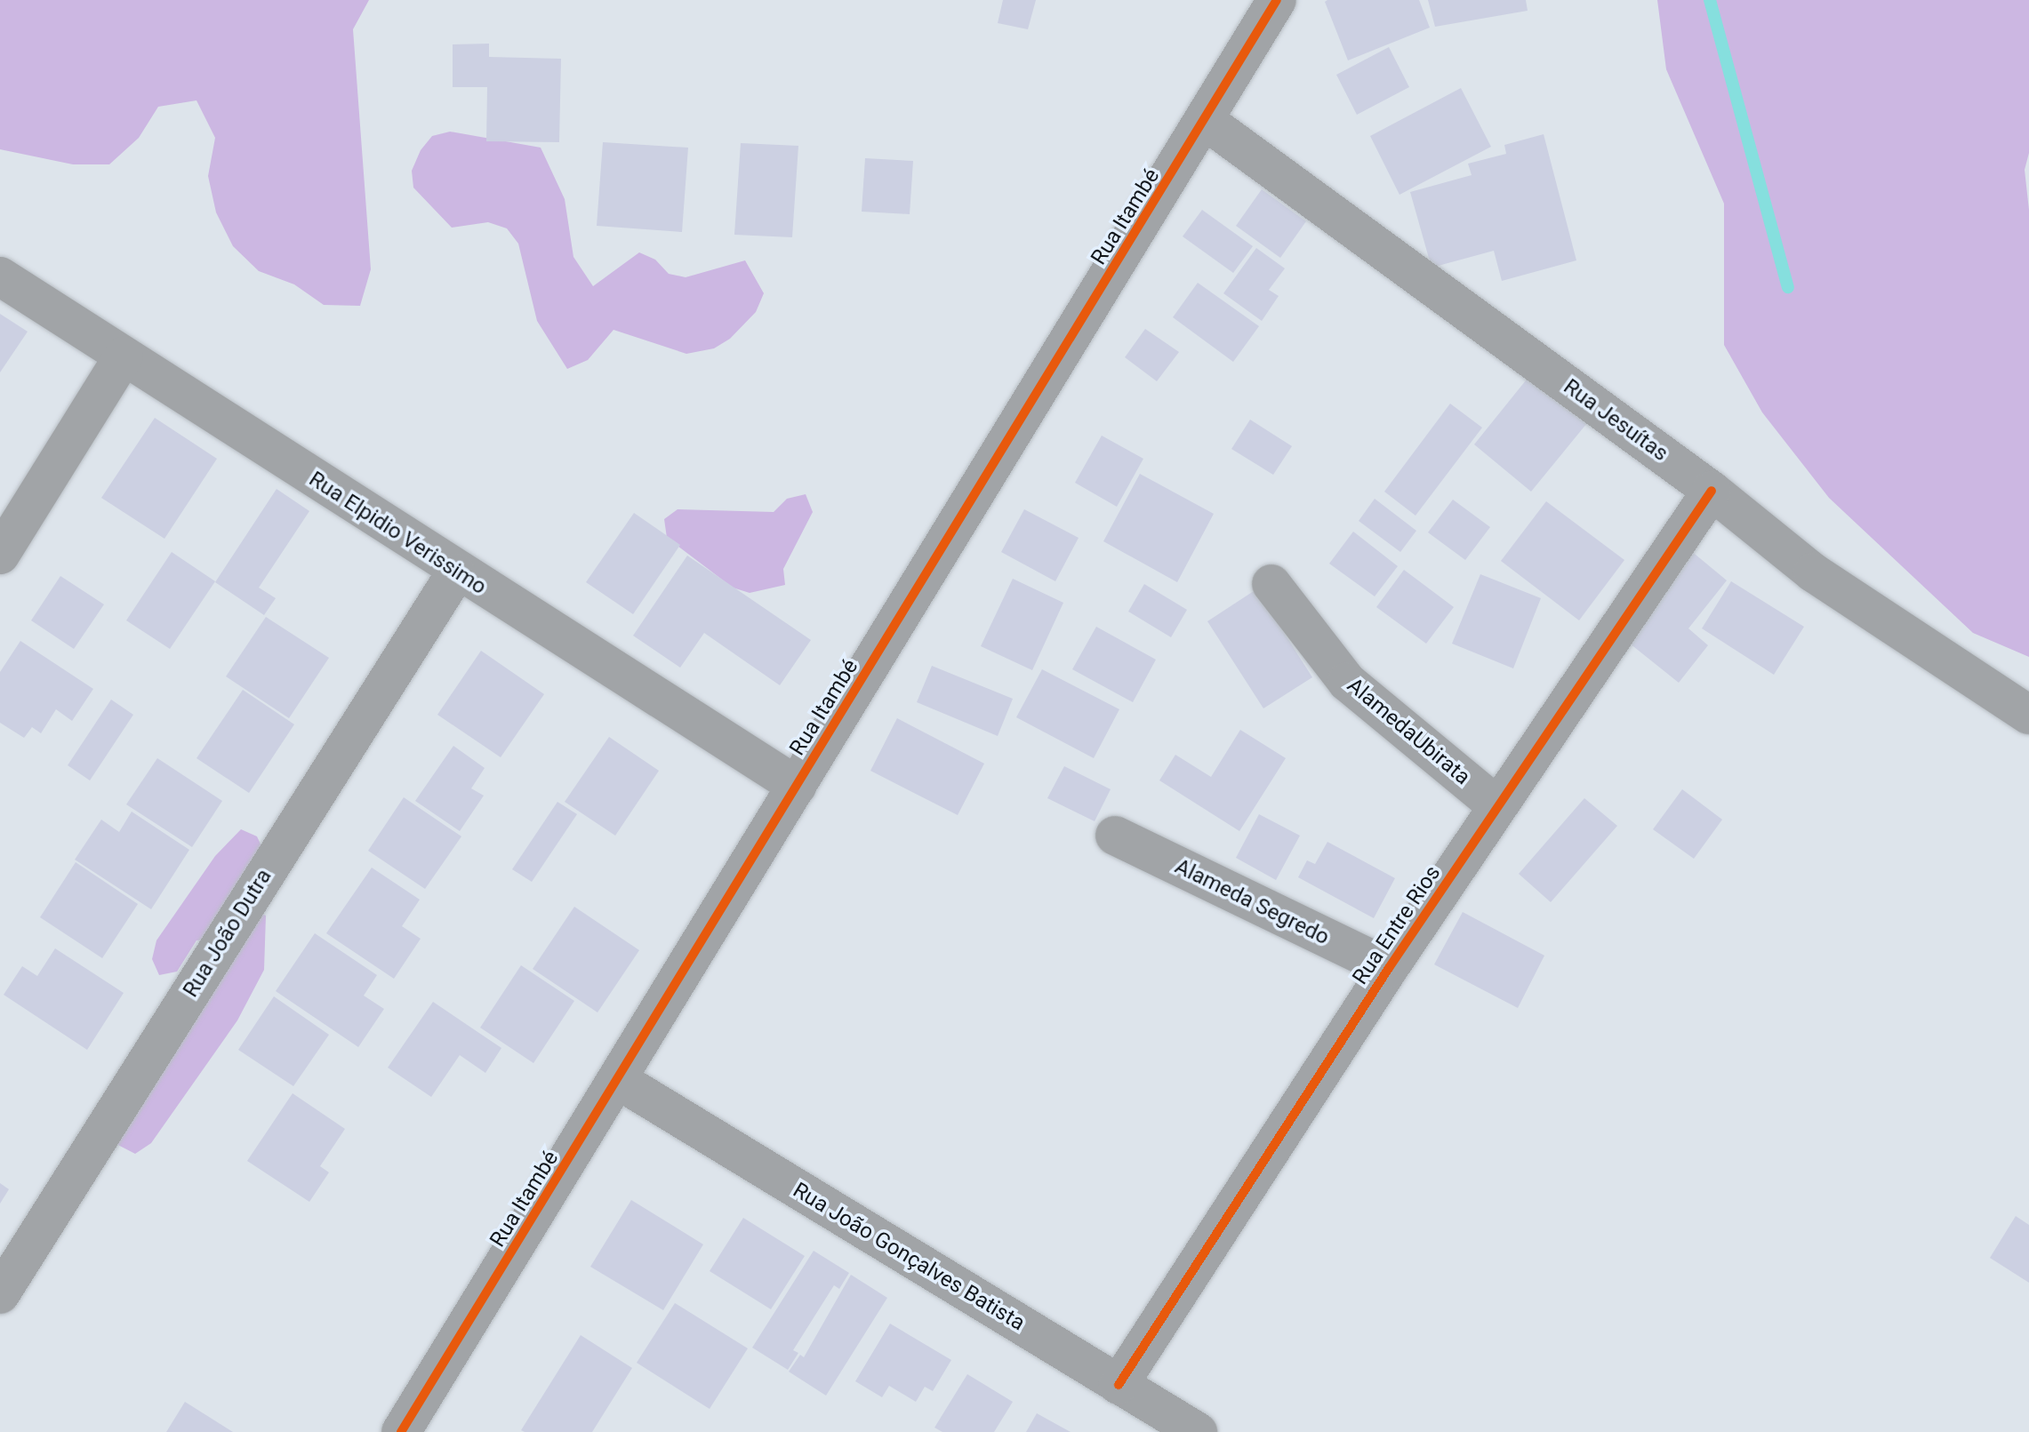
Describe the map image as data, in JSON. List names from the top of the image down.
{
  "streets": {
    "street": [
      "Rua Itambé",
      "Rua Jesuítas",
      "Rua Elpidio Verissimo",
      "AlamedaUbirata",
      "Alameda Segredo",
      "Rua Entre Rios",
      "Rua João Dutra",
      "Rua João Gonçalves Batista"
    ]
  },
  "crossings": [
    ["Rua Itambé", "Rua Jesuítas"],
    ["Rua Itambé", "Rua Elpidio Verissimo"],
    ["Rua Itambé", "Rua João Gonçalves Batista"],
    ["Rua Jesuítas", "Rua Entre Rios"],
    ["Rua Elpidio Verissimo", "Rua João Dutra"],
    ["AlamedaUbirata", "Rua Entre Rios"],
    ["Alameda Segredo", "Rua Entre Rios"],
    ["Rua Entre Rios", "Rua João Gonçalves Batista"]
  ]
}
